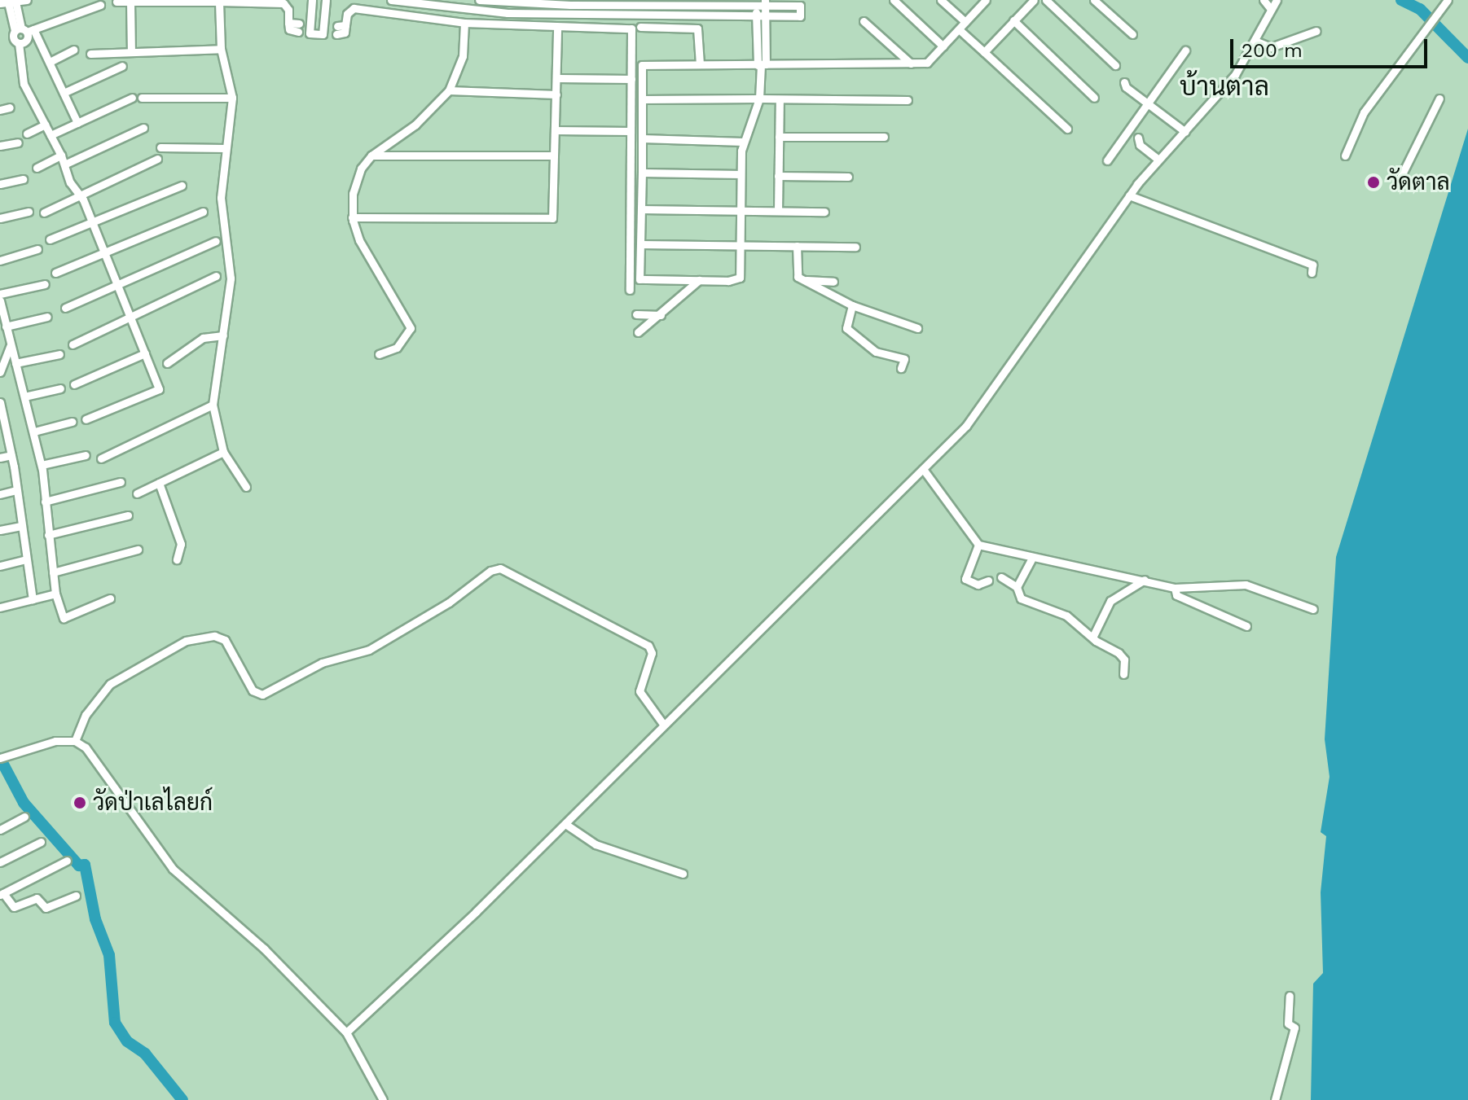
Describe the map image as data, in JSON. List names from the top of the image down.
{
  "districts": ["บ้านตาล"],
  "places": ["วัดตาล", "วัดป่าเลไลยก์"],
  "scale_bar": "200 m"
}
